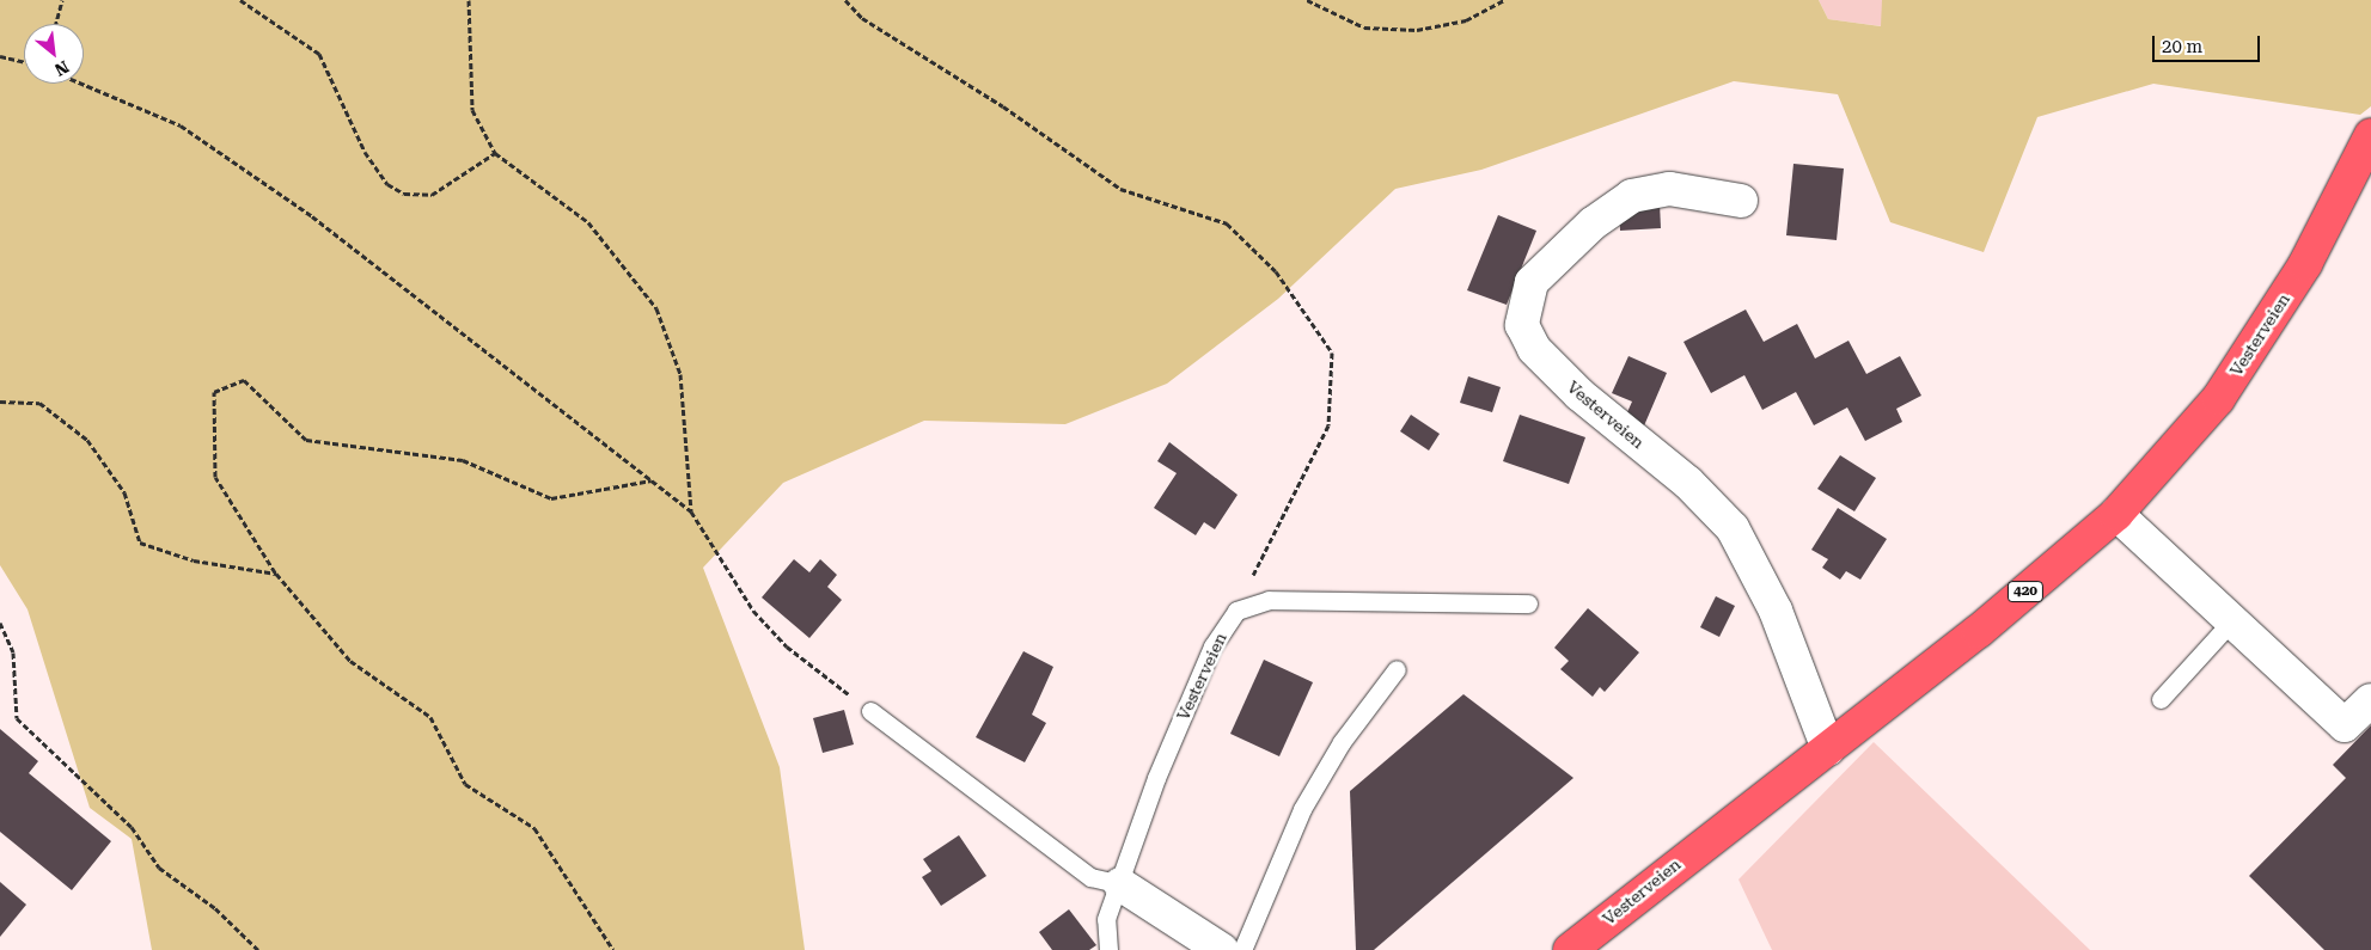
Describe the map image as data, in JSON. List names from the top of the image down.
{
  "streets": {
    "main road": ["Vesterveien", "420"]
  },
  "scale_bar": "20 m",
  "north": "bottom right"
}
